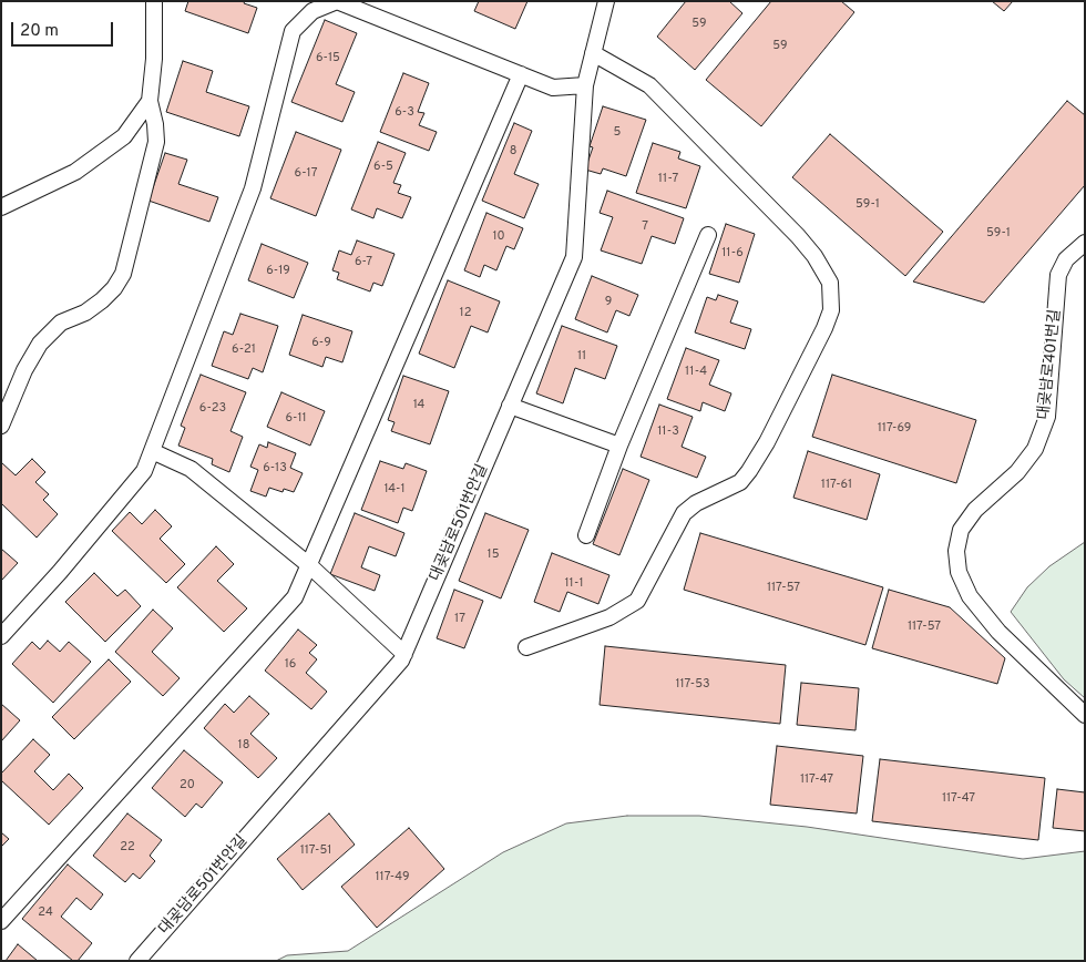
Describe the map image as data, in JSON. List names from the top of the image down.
{
  "streets": {
    "lane": ["대곶남로401번길", "대곶남로501번안길"]
  },
  "house_numbers": [
    "59",
    "59",
    "6-15",
    "6-3",
    "5",
    "8",
    "6-5",
    "6-17",
    "11-7",
    "59-1",
    "7",
    "59-1",
    "10",
    "11-6",
    "6-7",
    "6-19",
    "9",
    "12",
    "6-9",
    "6-21",
    "11",
    "11-4",
    "14",
    "6-23",
    "6-11",
    "117-69",
    "11-3",
    "6-13",
    "117-61",
    "14-1",
    "15",
    "11-1",
    "117-57",
    "17",
    "117-57",
    "16",
    "117-53",
    "18",
    "117-47",
    "20",
    "117-47",
    "22",
    "117-51",
    "117-49",
    "24"
  ],
  "scale_bar": "20 m"
}
